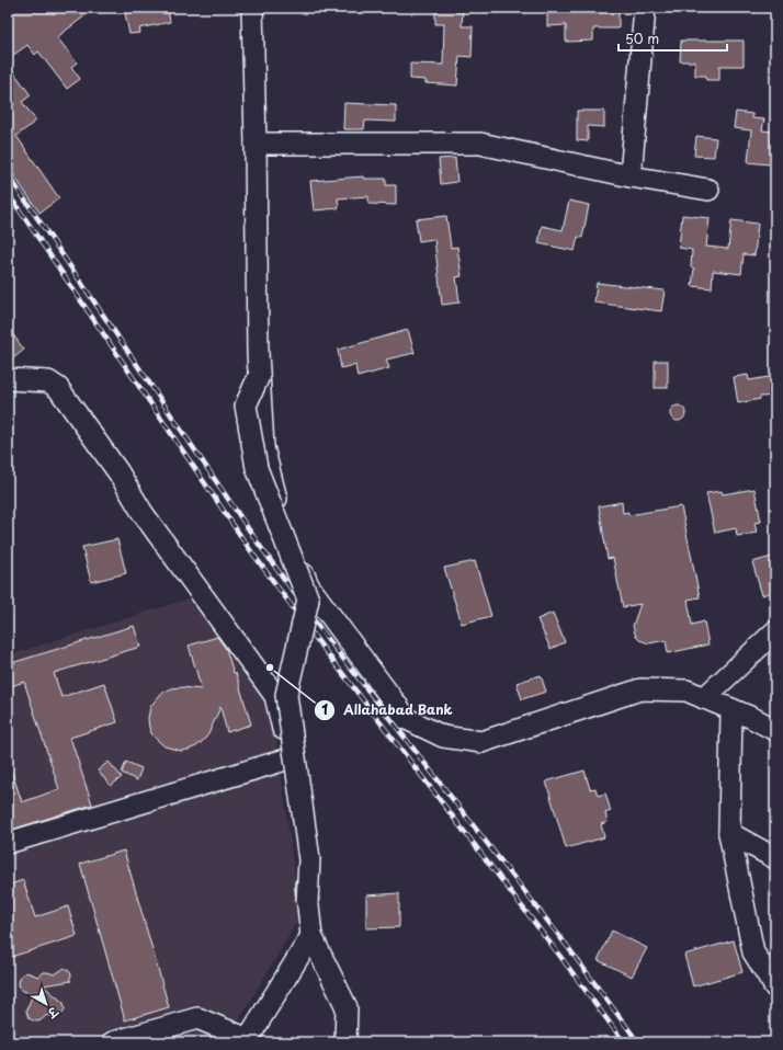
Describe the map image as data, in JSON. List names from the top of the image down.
{
  "places": ["Allahabad Bank"],
  "scale_bar": "50 m",
  "north": "bottom right"
}
